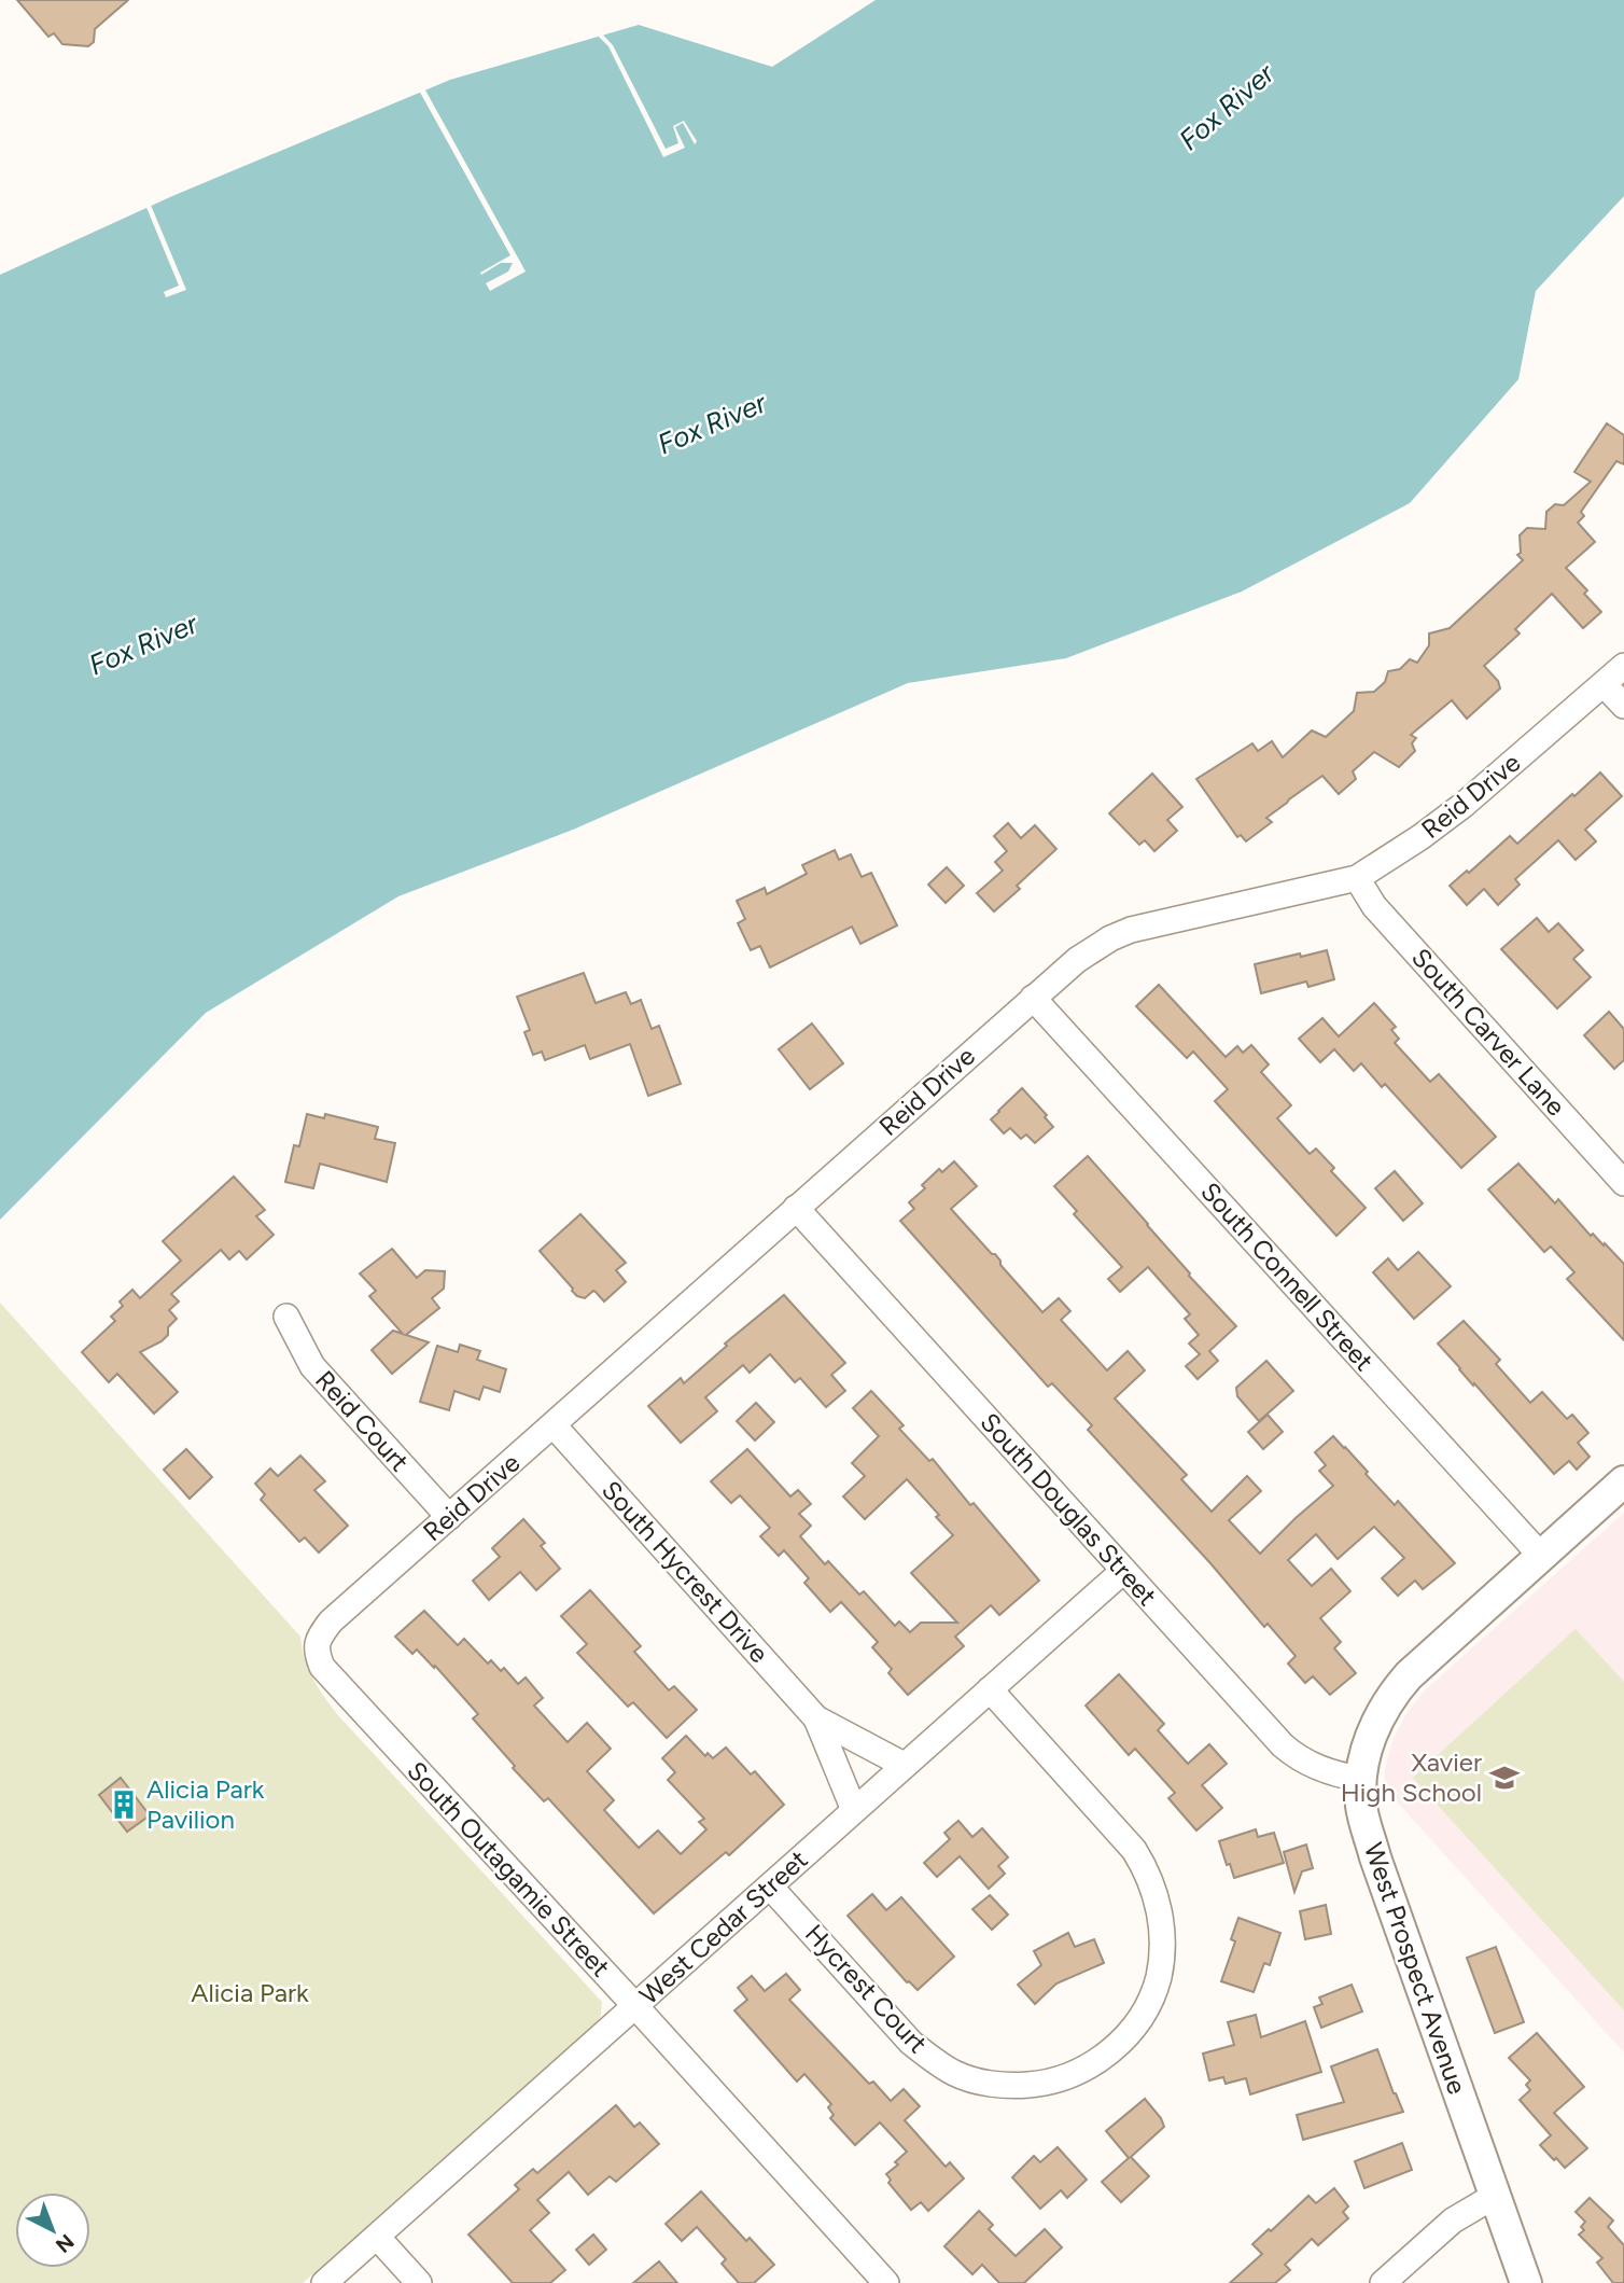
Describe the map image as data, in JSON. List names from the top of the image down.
{
  "streets": {
    "main road": ["West Prospect Avenue"],
    "street": [
      "Reid Drive",
      "South Carver Lane",
      "South Connell Street",
      "Reid Court",
      "South Douglas Street",
      "South Hycrest Drive",
      "South Outagamie Street",
      "West Cedar Street",
      "Hycrest Court"
    ]
  },
  "crossings": [
    ["Reid Drive", "South Carver Lane"],
    ["Reid Drive", "South Connell Street"],
    ["Reid Drive", "Reid Court"],
    ["Reid Drive", "South Douglas Street"],
    ["Reid Drive", "South Hycrest Drive"],
    ["Reid Drive", "South Outagamie Street"],
    ["South Connell Street", "West Prospect Avenue"],
    ["South Douglas Street", "West Cedar Street"],
    ["South Douglas Street", "West Prospect Avenue"],
    ["South Hycrest Drive", "West Cedar Street"],
    ["South Outagamie Street", "West Cedar Street"],
    ["West Cedar Street", "Hycrest Court"]
  ],
  "water": ["Fox River"],
  "parks": ["Alicia Park"],
  "places": {
    "school or university": ["Xavier High School"],
    "building": ["Alicia Park Pavilion"]
  },
  "north": "bottom right"
}
